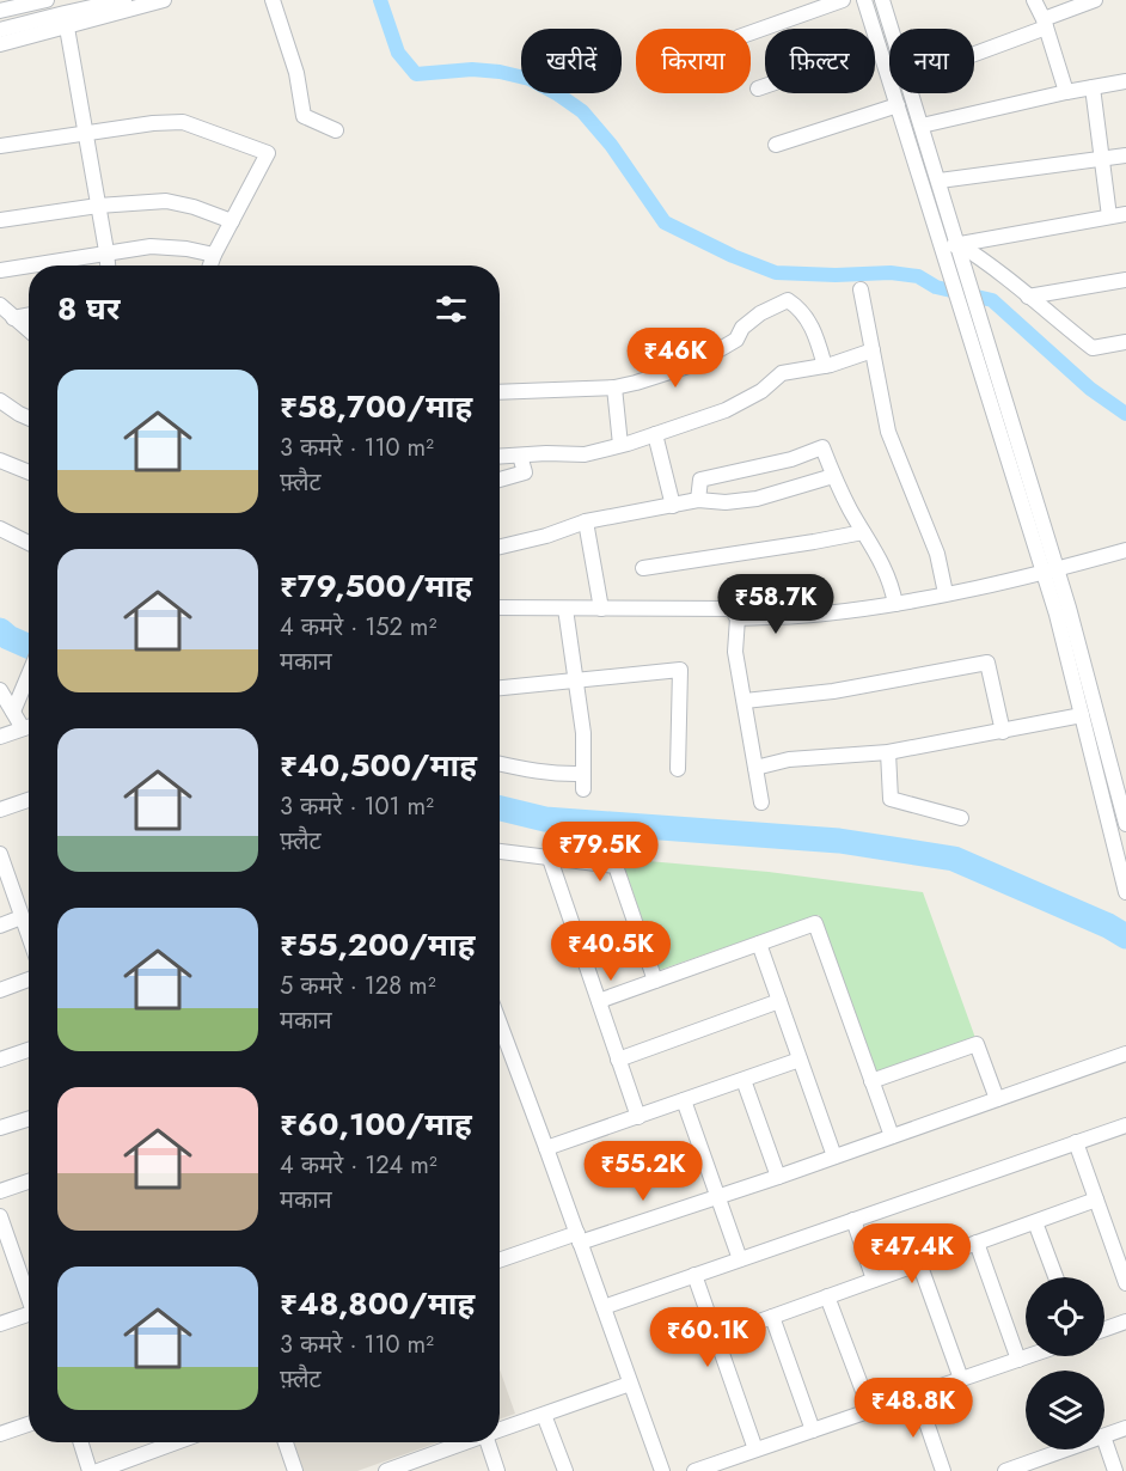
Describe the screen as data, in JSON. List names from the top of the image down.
{
  "page": {
    "chip": [
      "खरीदें",
      "किराया",
      "फ़िल्टर",
      "नया"
    ],
    "heading": "8 घर",
    "price": [
      "₹46K",
      "₹58.7K",
      "₹79.5K",
      "₹40.5K",
      "₹55.2K",
      "₹47.4K",
      "₹60.1K",
      "₹48.8K"
    ],
    "list": [
      {
        "name": "₹58,700/माह",
        "note": "3 कमरे · 110 m² · फ़्लैट"
      },
      {
        "name": "₹79,500/माह",
        "note": "4 कमरे · 152 m² · मकान"
      },
      {
        "name": "₹40,500/माह",
        "note": "3 कमरे · 101 m² · फ़्लैट"
      },
      {
        "name": "₹55,200/माह",
        "note": "5 कमरे · 128 m² · मकान"
      },
      {
        "name": "₹60,100/माह",
        "note": "4 कमरे · 124 m² · मकान"
      },
      {
        "name": "₹48,800/माह",
        "note": "3 कमरे · 110 m² · फ़्लैट"
      }
    ]
  }
}
